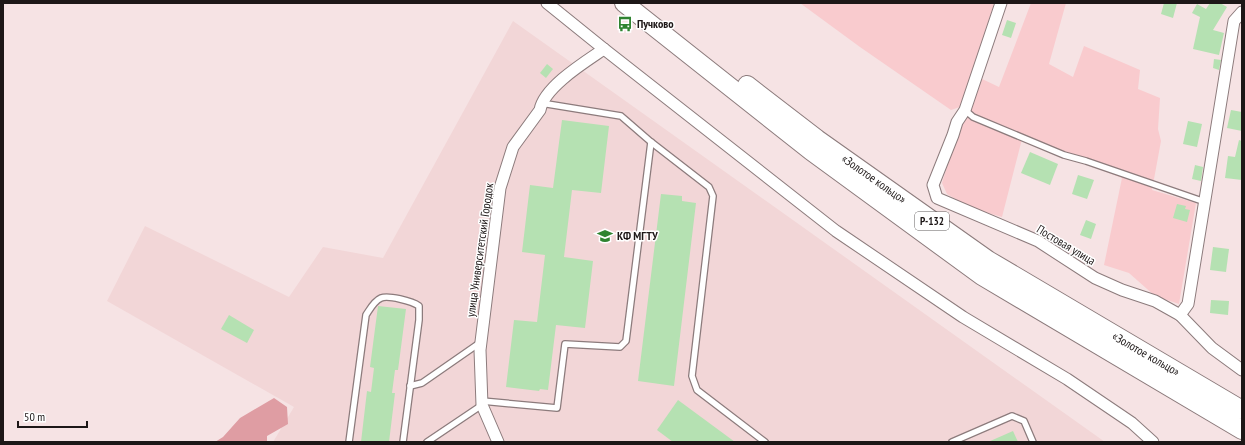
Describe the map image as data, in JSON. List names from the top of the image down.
{
  "streets": {
    "highway": ["«Золотое кольцо»", "Р-132"],
    "street": ["Постовая улица", "улица Университетский Городок"]
  },
  "crossings": [
    ["«Золотое кольцо»", "Р-132"]
  ],
  "places": {
    "bus stop": ["Пучково"],
    "school or university": ["КФ МГТУ"]
  },
  "scale_bar": "50 m"
}
